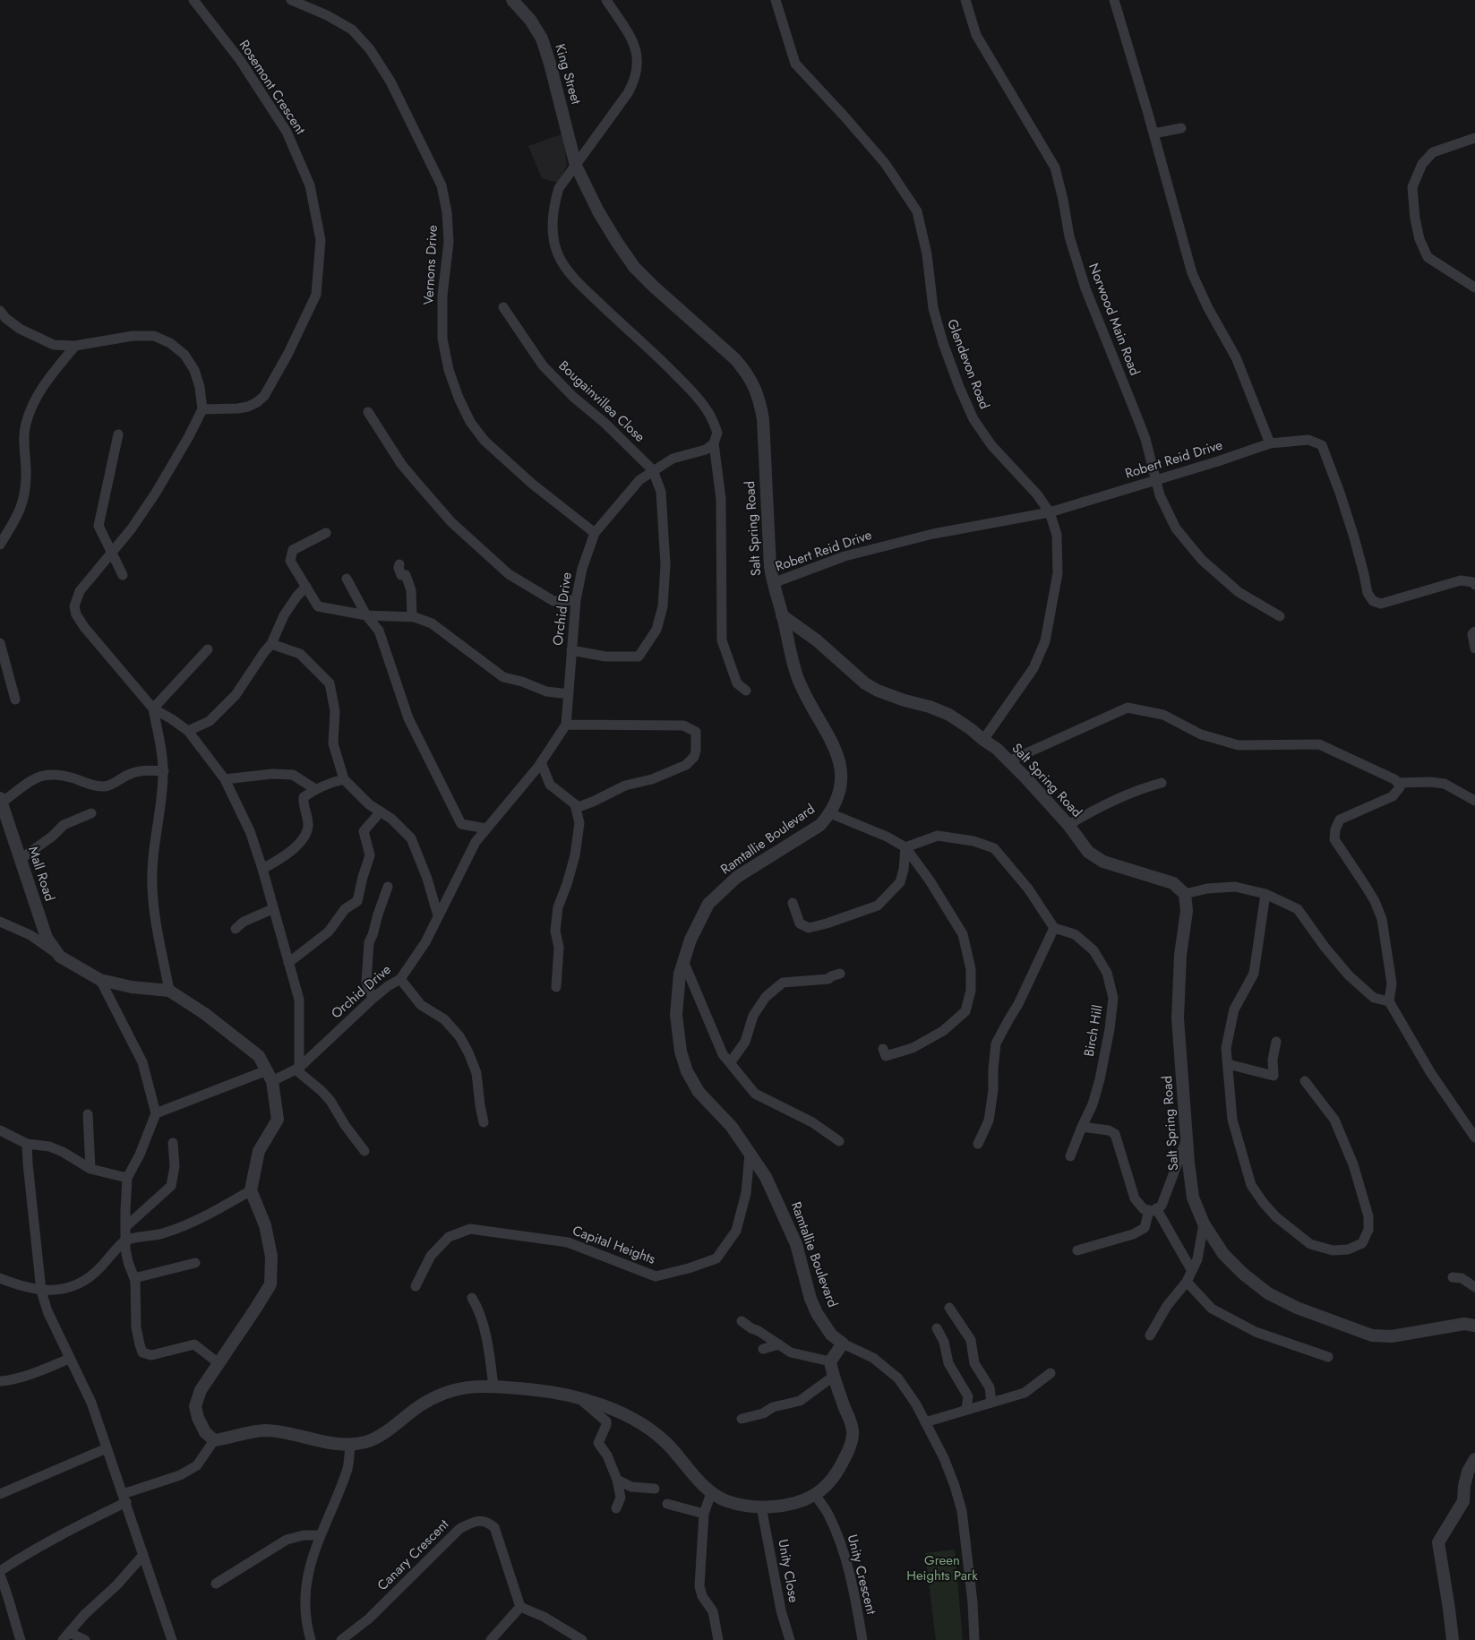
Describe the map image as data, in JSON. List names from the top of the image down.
{
  "streets": {
    "street": [
      "King Street",
      "Rosemont Crescent",
      "Vernons Drive",
      "Norwood Main Road",
      "Glendevon Road",
      "Bougainvillea Close",
      "Robert Reid Drive",
      "Salt Spring Road",
      "Orchid Drive",
      "Ramtallie Boulevard",
      "Mall Road",
      "Birch Hill",
      "Capital Heights",
      "Canary Crescent",
      "Unity Close",
      "Unity Crescent"
    ]
  },
  "crossings": [
    ["King Street", "Salt Spring Road"],
    ["Vernons Drive", "Orchid Drive"],
    ["Norwood Main Road", "Robert Reid Drive"],
    ["Glendevon Road", "Robert Reid Drive"],
    ["Glendevon Road", "Salt Spring Road"],
    ["Bougainvillea Close", "Orchid Drive"],
    ["Robert Reid Drive", "Salt Spring Road"],
    ["Salt Spring Road", "Ramtallie Boulevard"],
    ["Ramtallie Boulevard", "Capital Heights"]
  ],
  "parks": ["Green Heights Park"]
}
